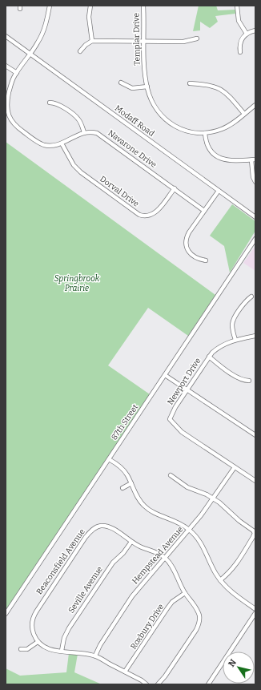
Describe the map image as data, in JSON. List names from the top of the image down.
{
  "streets": {
    "street": [
      "Templar Drive",
      "Modaff Road",
      "Navarone Drive",
      "Dorval Drive",
      "Newport Drive",
      "87th Street",
      "Hempstead Avenue",
      "Beaconsfield Avenue",
      "Seville Avenue",
      "Roxbury Drive"
    ]
  },
  "crossings": [
    ["Navarone Drive", "Dorval Drive"],
    ["Newport Drive", "Hempstead Avenue"],
    ["Hempstead Avenue", "Beaconsfield Avenue"],
    ["Beaconsfield Avenue", "Seville Avenue"]
  ],
  "parks": ["Springbrook Prairie"],
  "north": "top left"
}
